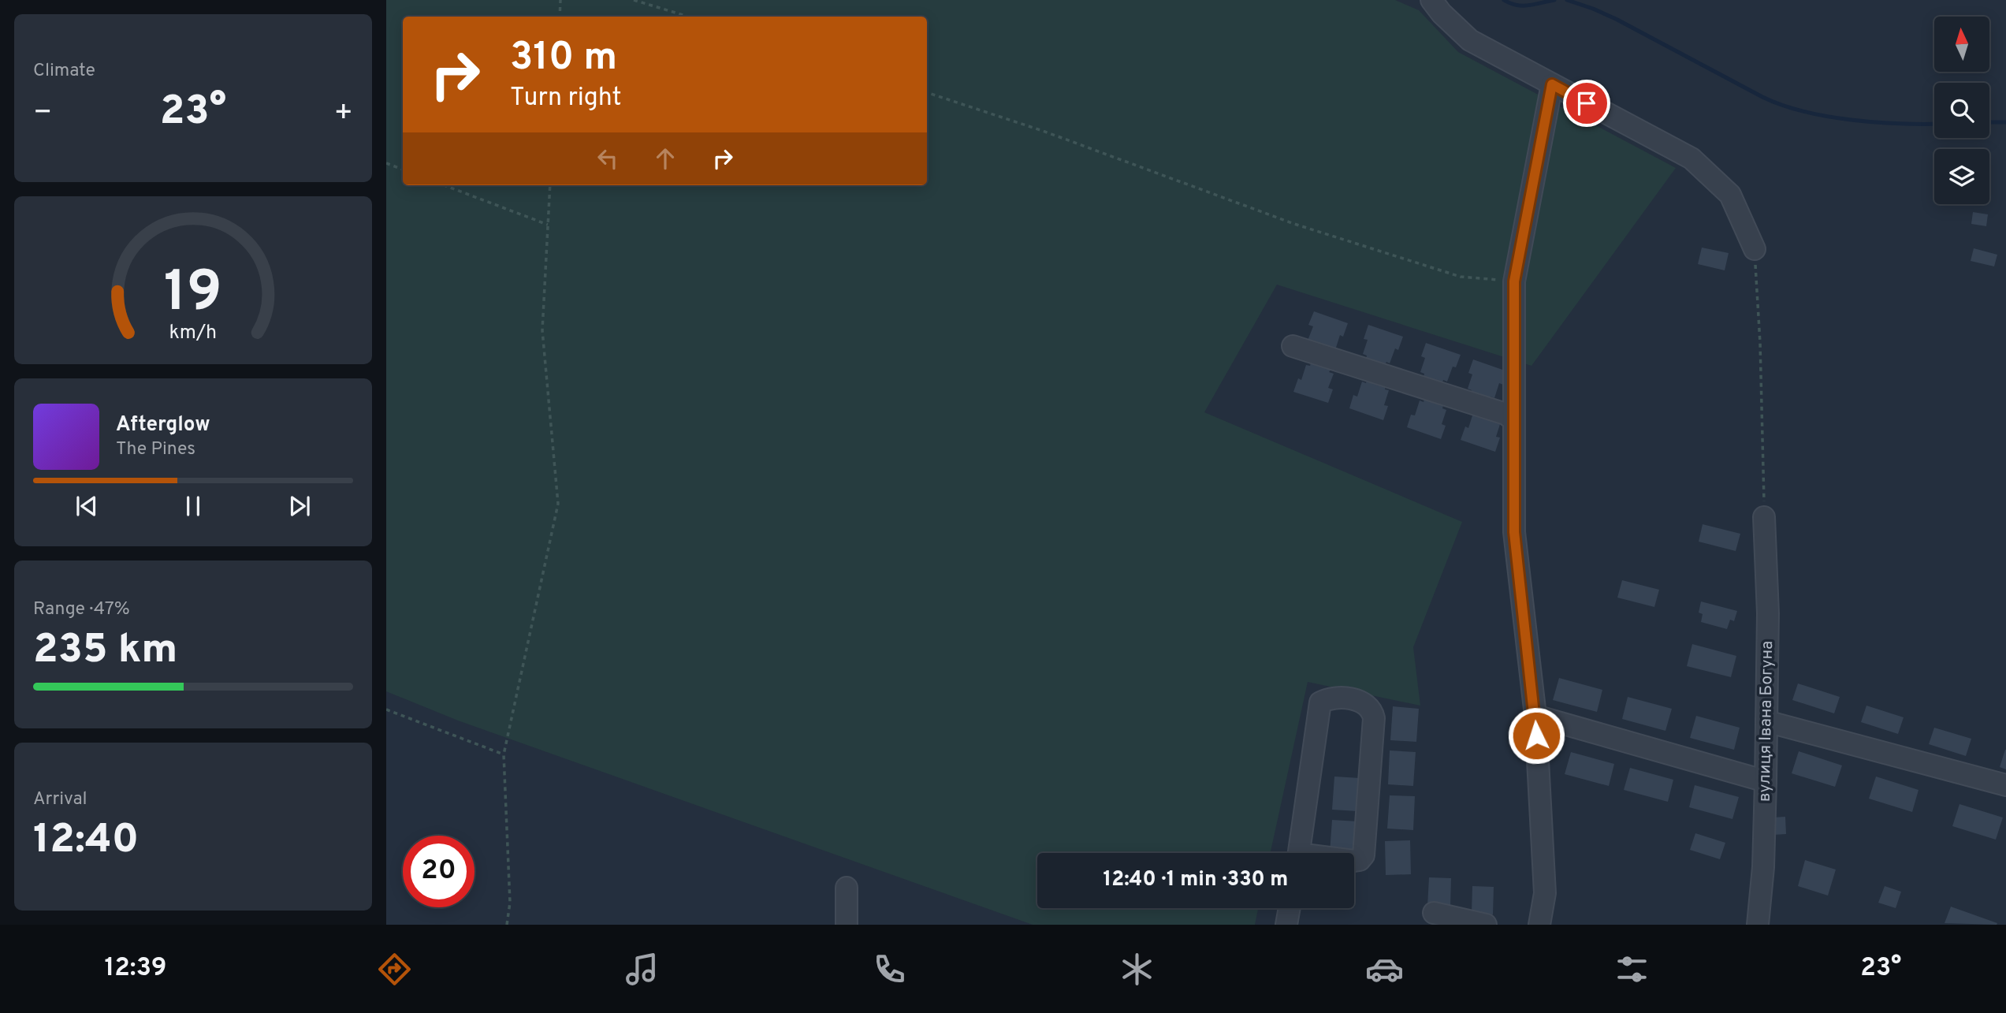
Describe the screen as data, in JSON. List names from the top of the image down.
{
  "streets": {
    "street": ["вулиця Івана Богуна"]
  },
  "north": "top",
  "page": {
    "tile": [
      "Climate",
      ["Range · 47%", "235 km"],
      ["Arrival", "12:40"]
    ],
    "turn": ["310 m", "Turn right"],
    "heat": ["−", "23°", "+"],
    "song": ["Afterglow", "The Pines"],
    "limit": "20",
    "trip": "12:40 · 1 min · 330 m",
    "tabs": ["12:39", "23°"],
    "gauge": ["19", "km/h"]
  }
}
